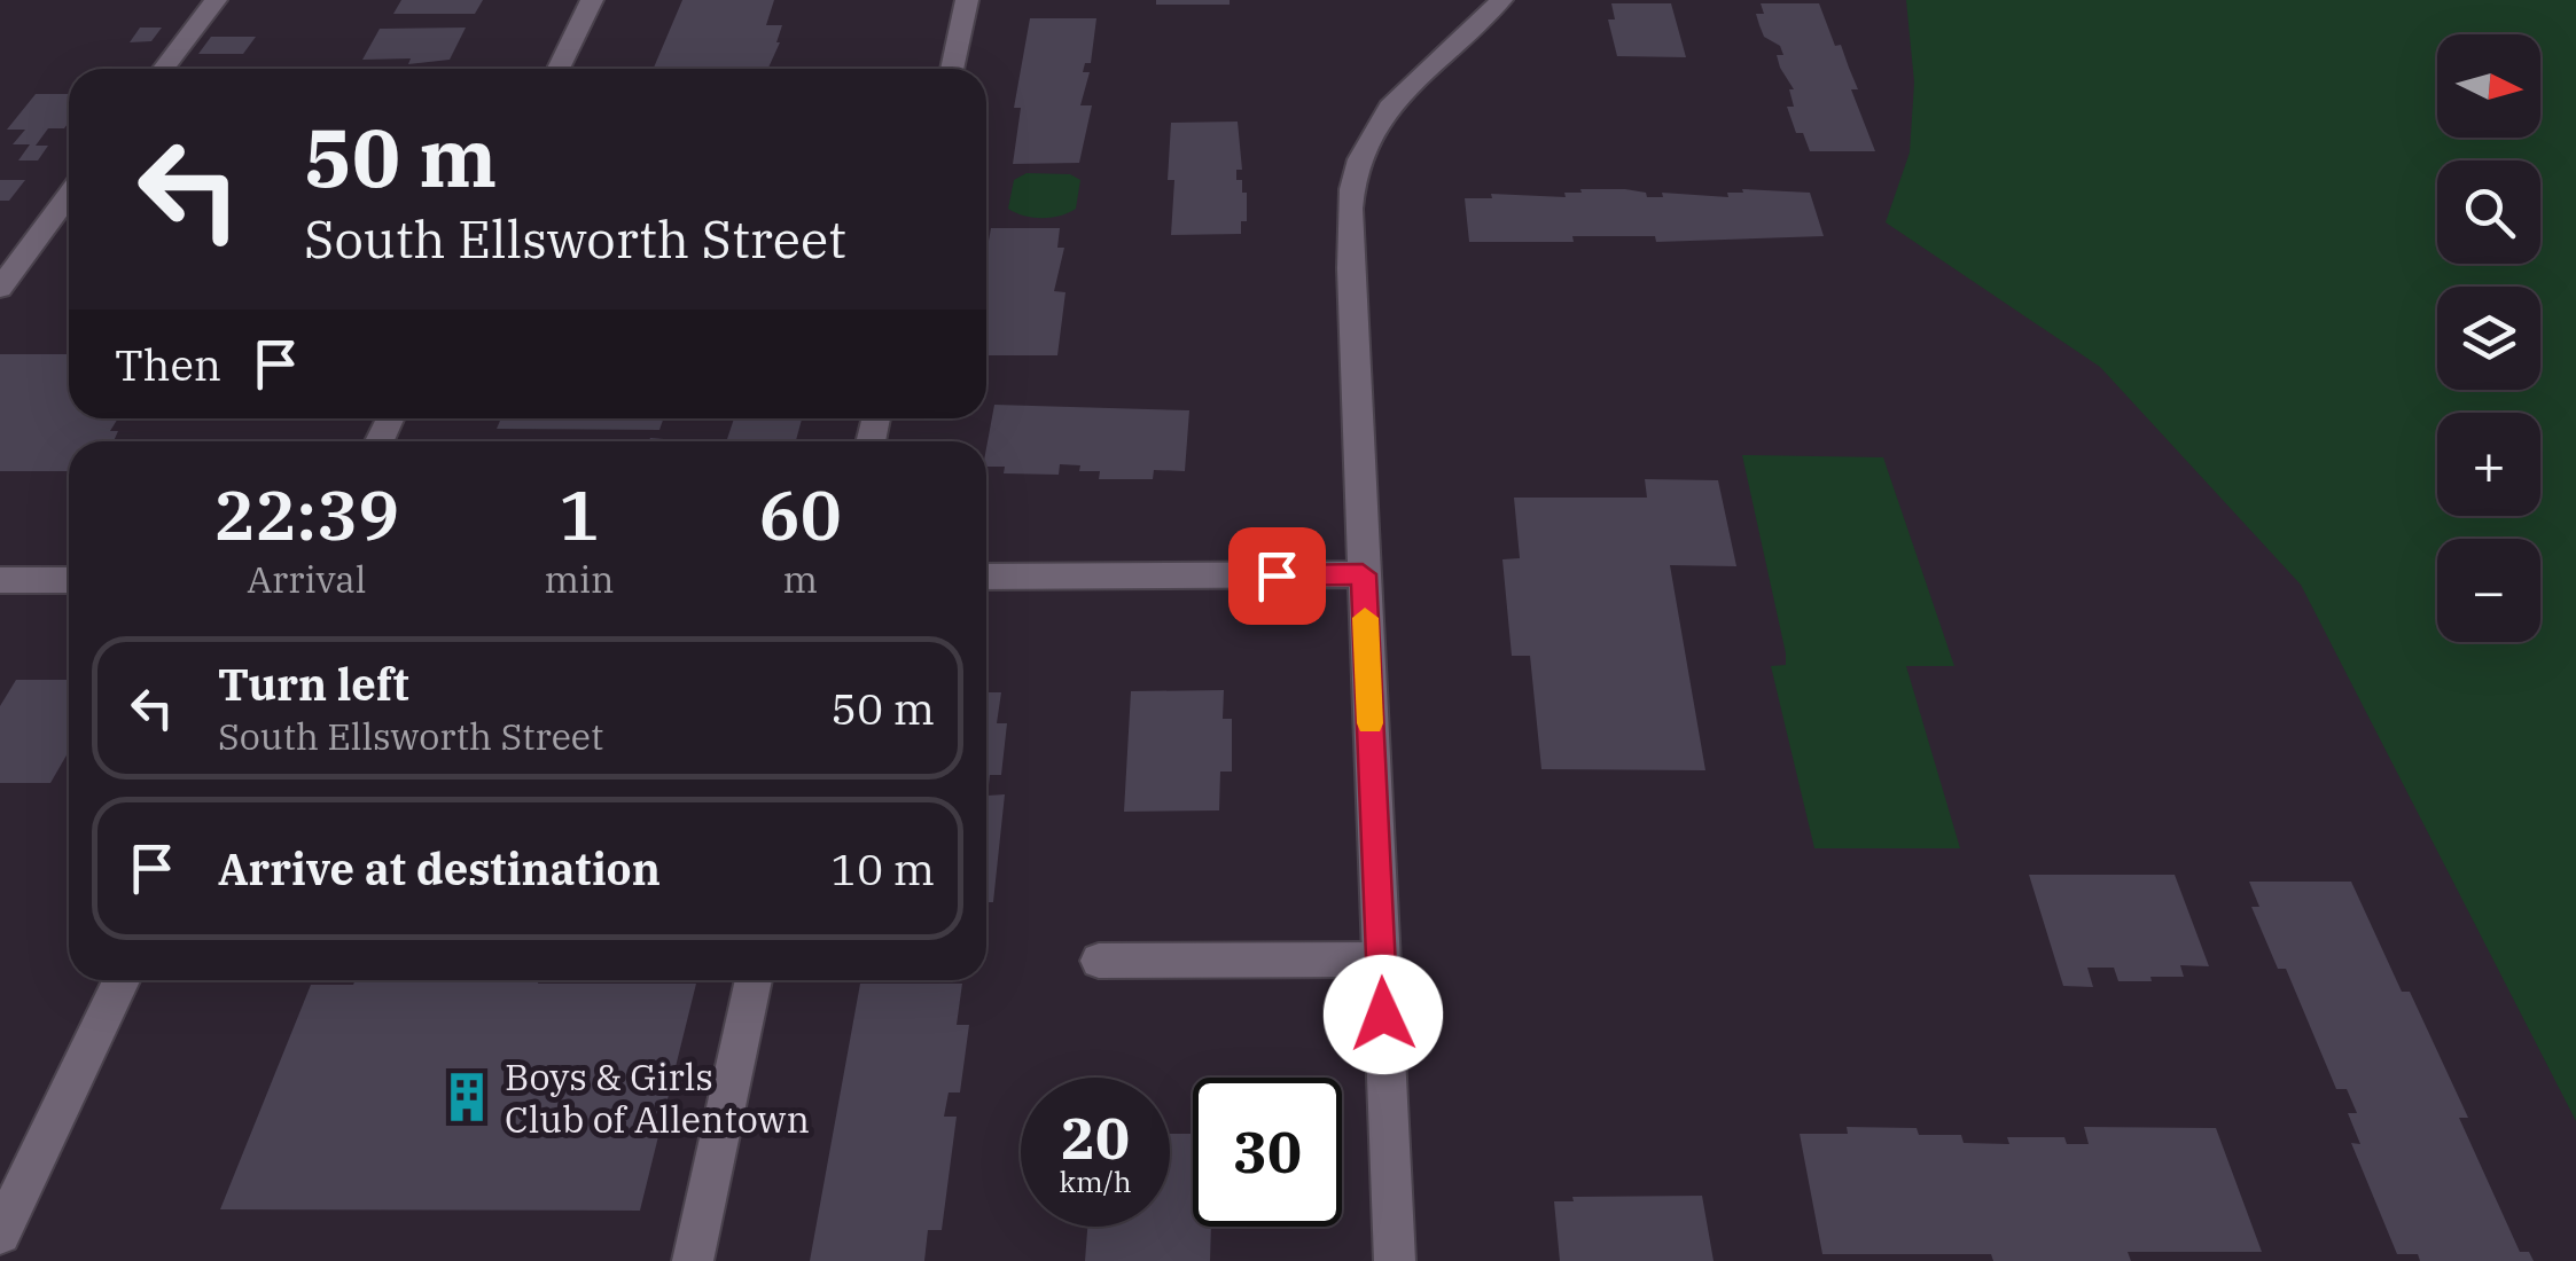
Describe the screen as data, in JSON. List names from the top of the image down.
{
  "places": {
    "building": ["Boys & Girls Club of Allentown"]
  },
  "north": "right",
  "page": {
    "map_buttons": ["+", "−"],
    "turn": ["50 m", "South Ellsworth Street"],
    "then": "Then",
    "eta": [
      "22:39",
      "Arrival",
      "1",
      "min",
      "60",
      "m"
    ],
    "list": [
      {
        "name": "Turn left",
        "note": "South Ellsworth Street",
        "value": "50 m"
      },
      {
        "name": "Arrive at destination",
        "value": "10 m"
      }
    ],
    "speed": "20 km/h",
    "limit": "30"
  }
}
